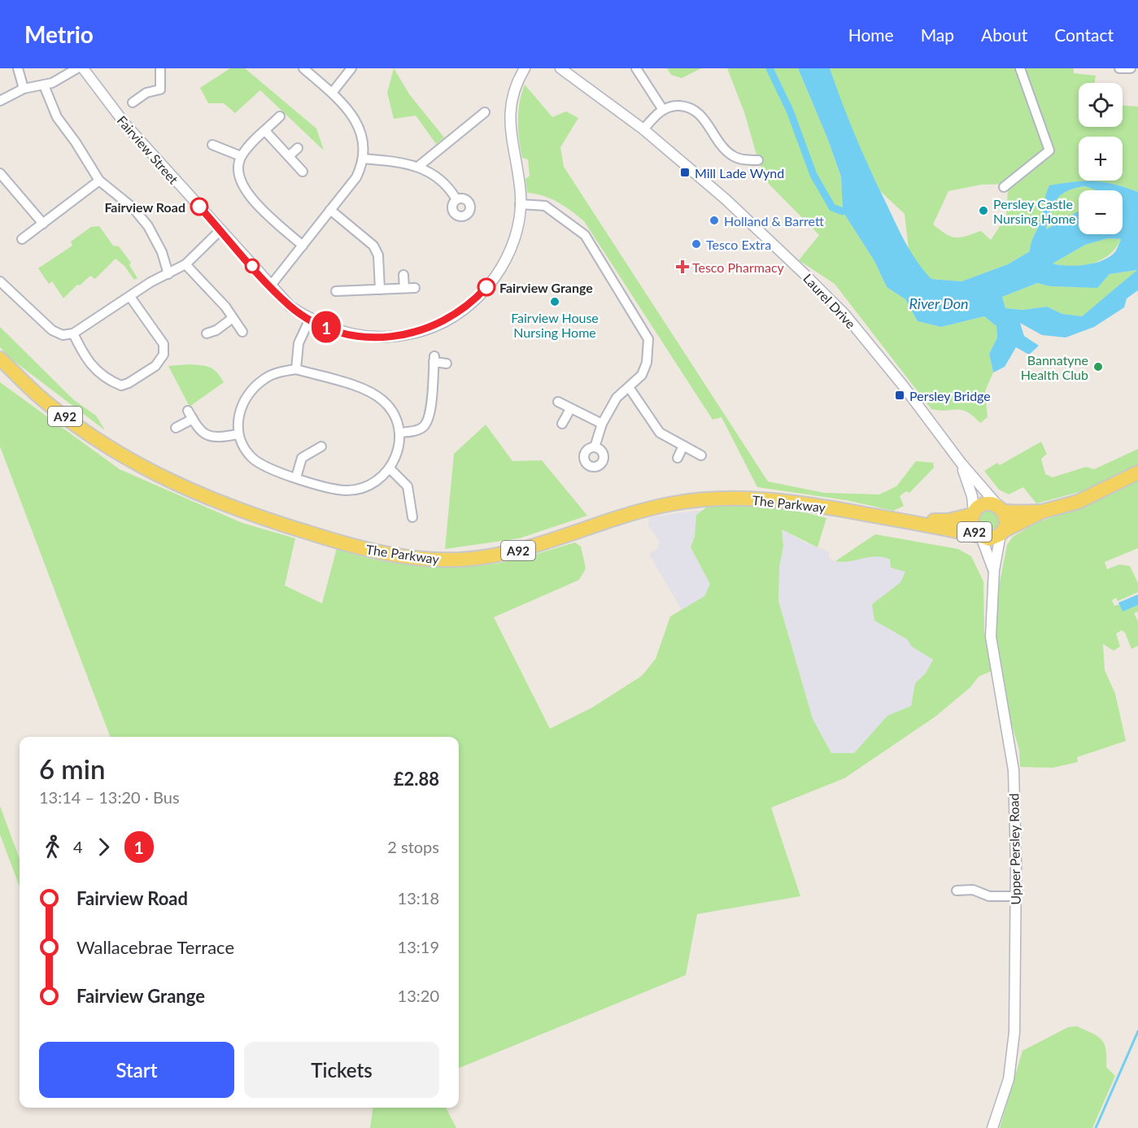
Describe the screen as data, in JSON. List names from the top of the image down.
{
  "streets": {
    "main road": ["A92", "The Parkway"],
    "street": ["Fairview Street", "Laurel Drive", "Upper Persley Road"]
  },
  "crossings": [
    ["Laurel Drive", "A92"],
    ["Laurel Drive", "Upper Persley Road"],
    ["A92", "The Parkway"],
    ["A92", "Upper Persley Road"]
  ],
  "water": ["River Don"],
  "places": {
    "transit": ["Mill Lade Wynd", "Persley Bridge"],
    "other": [
      "Fairview Road",
      "Persley Castle Nursing Home",
      "Holland & Barrett",
      "Tesco Extra",
      "Fairview Grange",
      "Fairview House Nursing Home",
      "Bannatyne Health Club"
    ],
    "health": ["Tesco Pharmacy"]
  },
  "lines": ["bus line 1"],
  "page": {
    "header": "Metrio",
    "nav": [
      "Home",
      "Map",
      "About",
      "Contact"
    ],
    "on_map": "1",
    "map_buttons": ["+", "−"],
    "heading": ["6 min", "13:14 – 13:20 · Bus", "£2.88"],
    "legs": ["4", "1", "2 stops"],
    "list": [
      {
        "name": "Fairview Road",
        "value": "13:18"
      },
      {
        "name": "Wallacebrae Terrace",
        "value": "13:19"
      },
      {
        "name": "Fairview Grange",
        "value": "13:20"
      }
    ],
    "buttons": ["Start", "Tickets"]
  }
}
